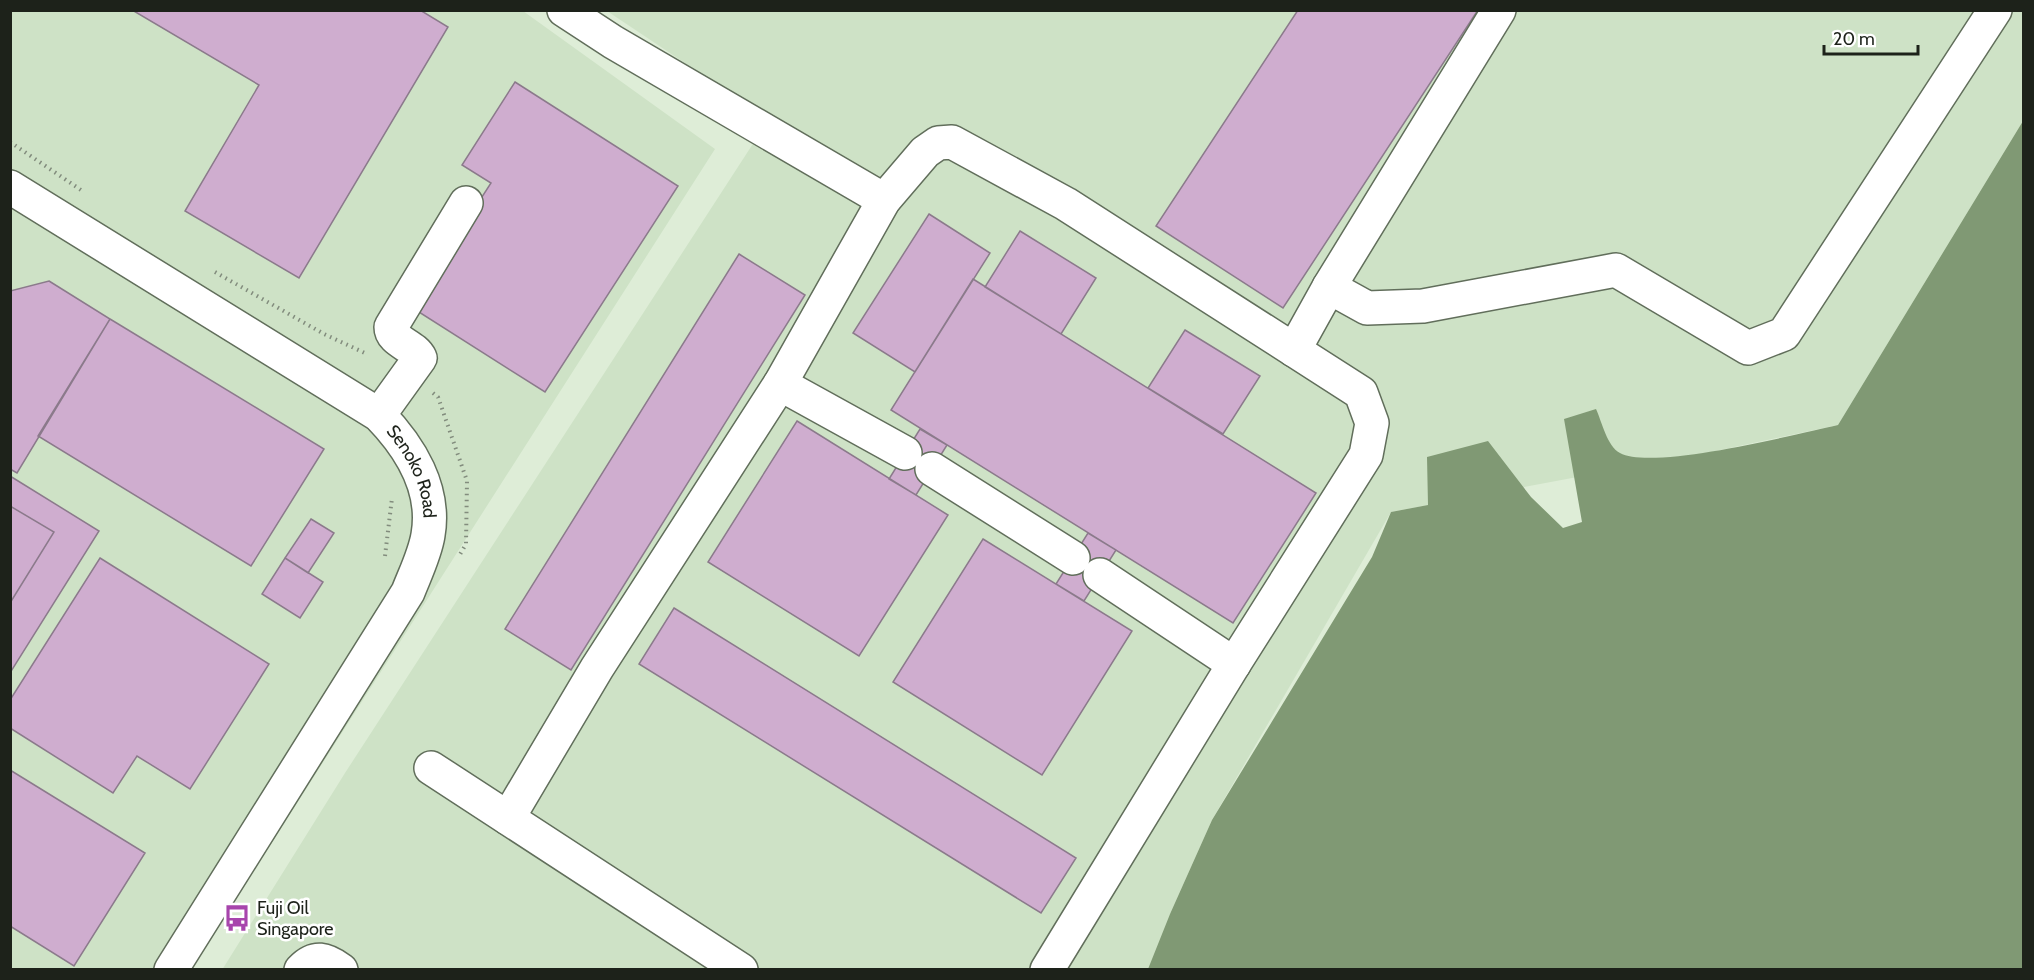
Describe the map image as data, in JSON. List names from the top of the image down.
{
  "streets": {
    "street": ["Senoko Road"]
  },
  "places": {
    "bus stop": ["Fuji Oil Singapore"]
  },
  "scale_bar": "20 m"
}
